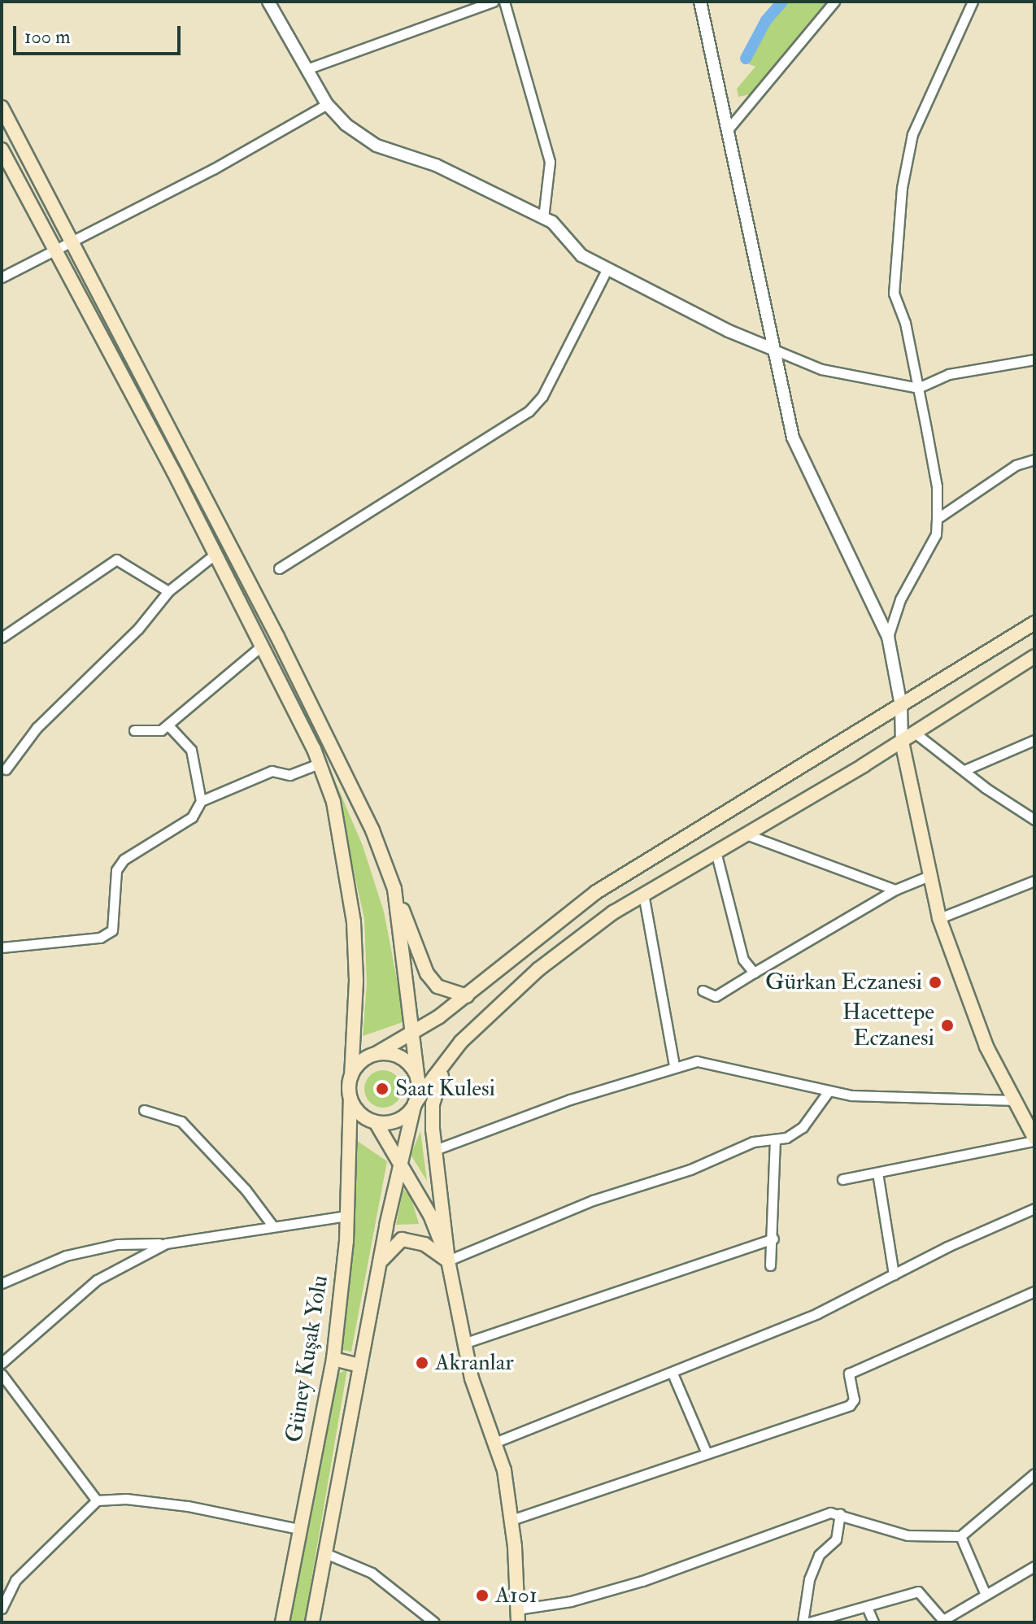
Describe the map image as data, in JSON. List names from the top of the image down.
{
  "streets": {
    "main road": ["Güney Kuşak Yolu"]
  },
  "places": [
    "Gürkan Eczanesi",
    "Hacettepe Eczanesi",
    "Saat Kulesi",
    "Akranlar",
    "A101"
  ],
  "scale_bar": "100 m"
}
